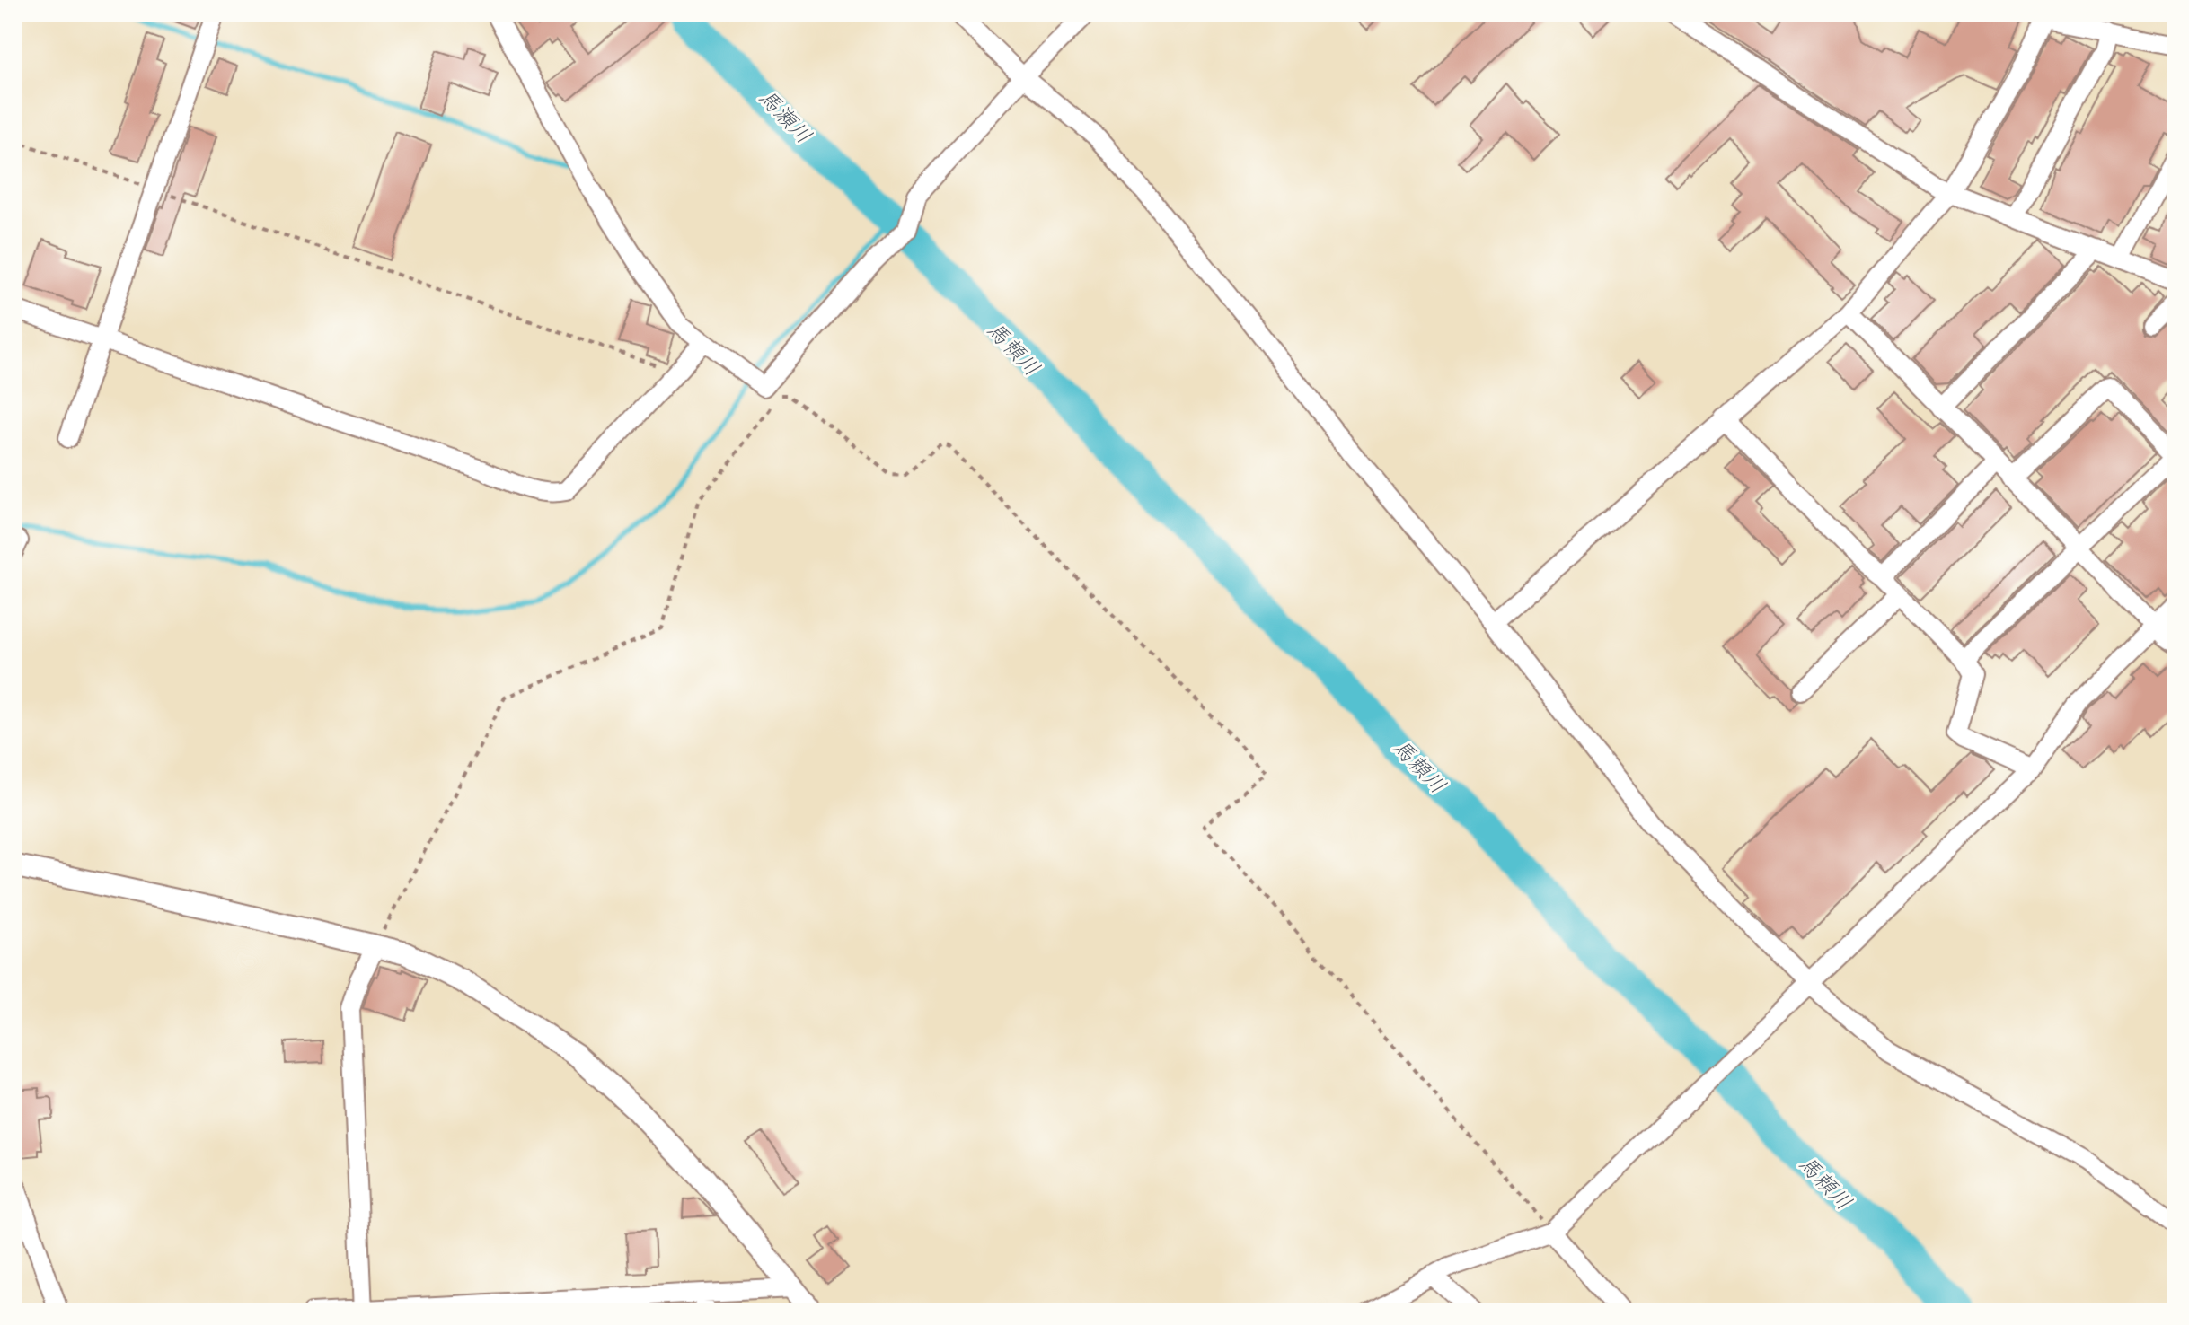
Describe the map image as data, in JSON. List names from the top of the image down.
{
  "water": ["馬瀬川", "馬頼川"]
}
